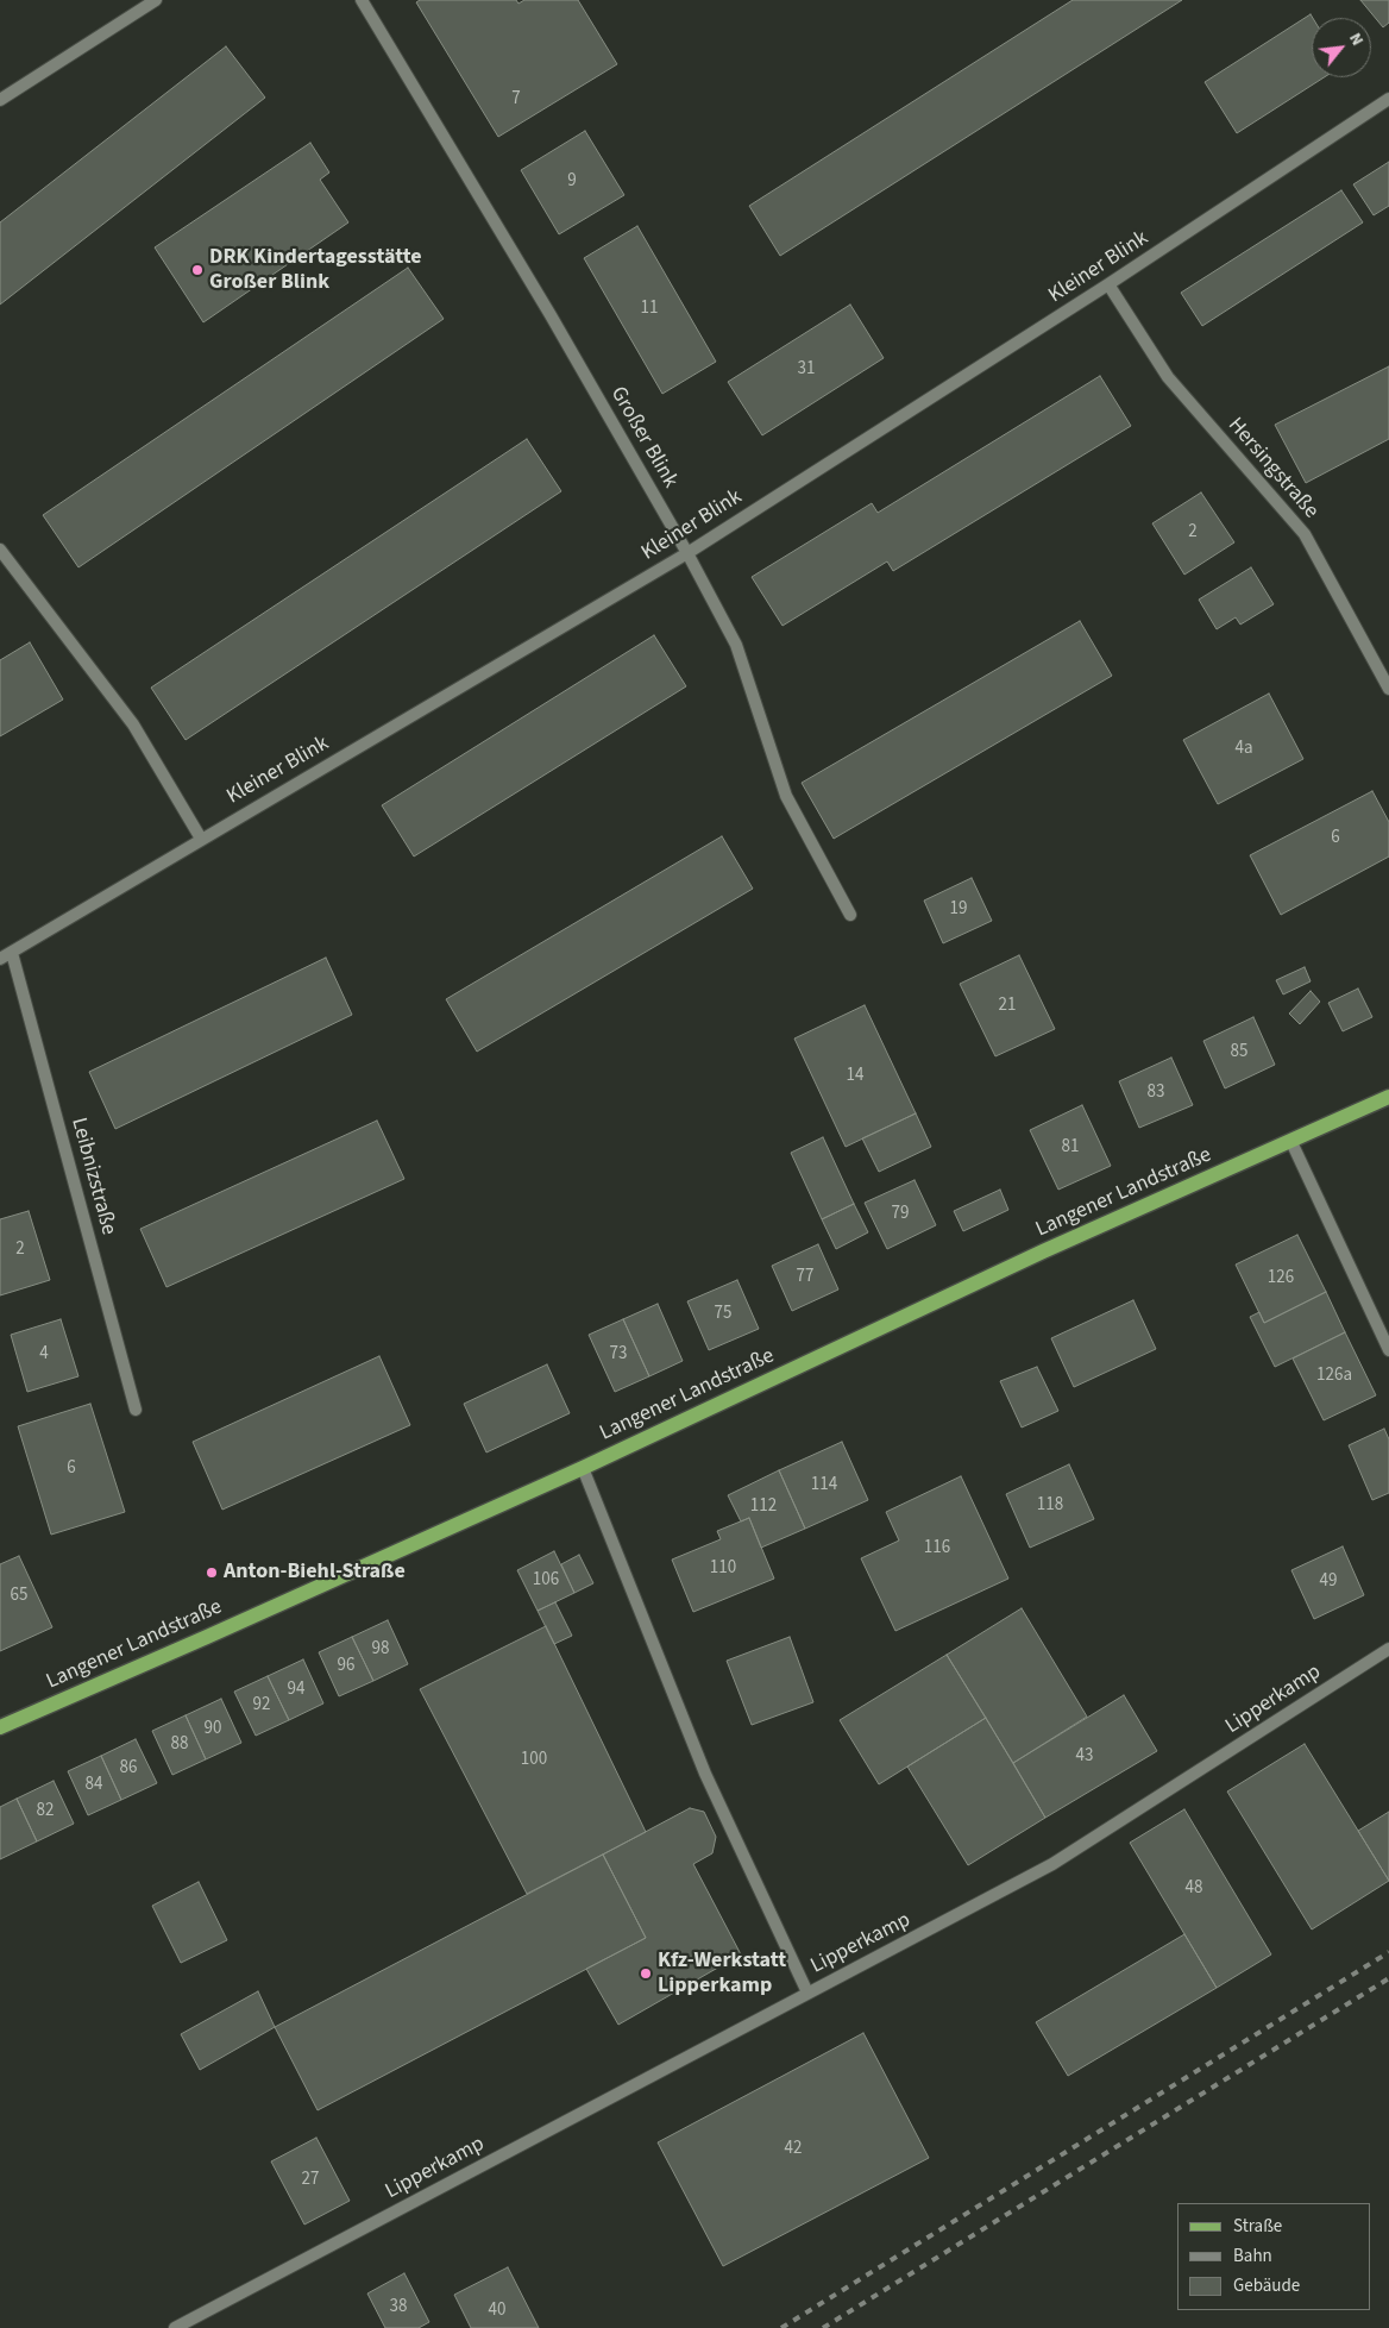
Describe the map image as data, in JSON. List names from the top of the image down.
{
  "streets": {
    "main road": ["Langener Landstraße"],
    "street": [
      "Kleiner Blink",
      "Großer Blink",
      "Hersingstraße",
      "Leibnizstraße",
      "Lipperkamp"
    ]
  },
  "crossings": [
    ["Kleiner Blink", "Großer Blink"],
    ["Kleiner Blink", "Hersingstraße"],
    ["Kleiner Blink", "Leibnizstraße"]
  ],
  "places": ["DRK Kindertagesstätte Großer Blink", "Anton-Biehl-Straße", "Kfz-Werkstatt Lipperkamp"],
  "house_numbers": [
    "7",
    "9",
    "11",
    "31",
    "2",
    "4a",
    "6",
    "19",
    "21",
    "85",
    "14",
    "83",
    "81",
    "79",
    "2",
    "77",
    "126",
    "75",
    "4",
    "73",
    "126a",
    "6",
    "114",
    "118",
    "112",
    "116",
    "110",
    "106",
    "49",
    "65",
    "98",
    "96",
    "94",
    "92",
    "90",
    "88",
    "43",
    "100",
    "86",
    "84",
    "82",
    "48",
    "42",
    "27",
    "38",
    "40"
  ],
  "legend": ["Straße", "Bahn", "Gebäude"],
  "north": "top right"
}
